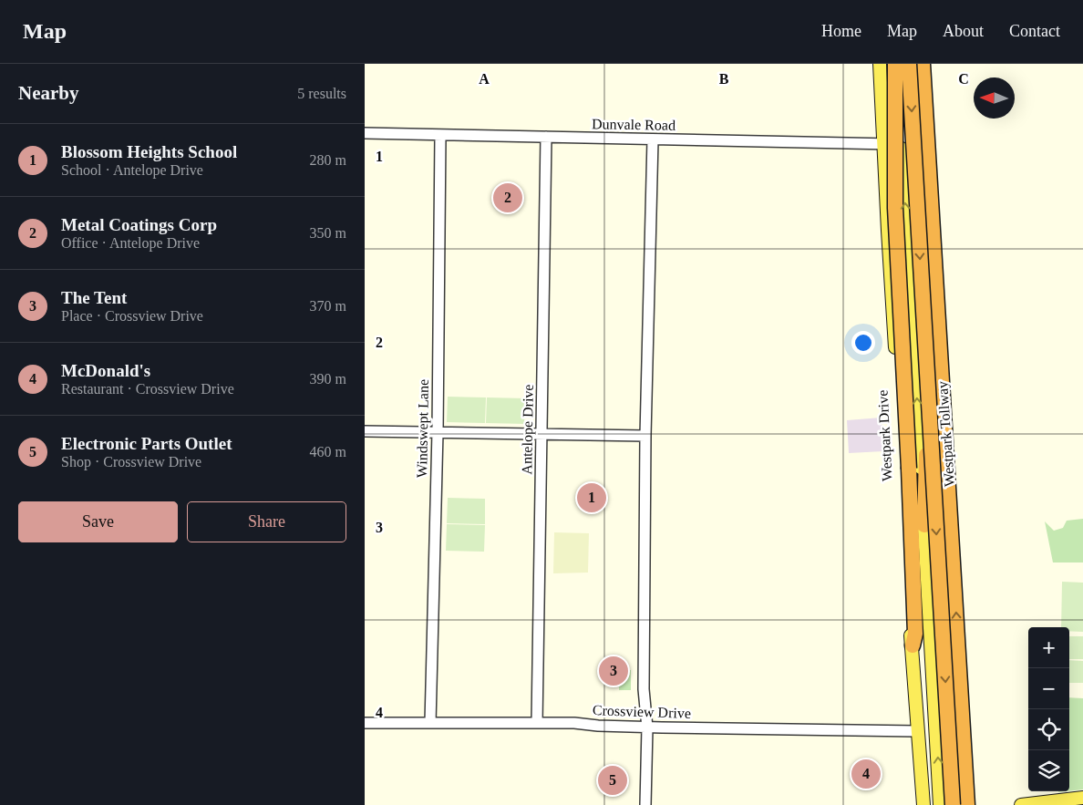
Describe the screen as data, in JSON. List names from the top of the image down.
{
  "streets": {
    "highway": ["Westpark Tollway"],
    "main road": ["Westpark Drive"],
    "street": [
      "Dunvale Road",
      "Windswept Lane",
      "Antelope Drive",
      "Crossview Drive"
    ]
  },
  "crossings": [
    ["Dunvale Road", "Windswept Lane"],
    ["Dunvale Road", "Antelope Drive"],
    ["Dunvale Road", "Westpark Drive"],
    ["Windswept Lane", "Crossview Drive"],
    ["Antelope Drive", "Crossview Drive"],
    ["Westpark Drive", "Crossview Drive"]
  ],
  "north": "left",
  "page": {
    "header": "Map",
    "nav": [
      "Home",
      "Map",
      "About",
      "Contact"
    ],
    "heading": ["Nearby", "5 results"],
    "list": [
      {
        "mark": "1",
        "name": "Blossom Heights School",
        "note": "School · Antelope Drive",
        "value": "280 m"
      },
      {
        "mark": "2",
        "name": "Metal Coatings Corp",
        "note": "Office · Antelope Drive",
        "value": "350 m"
      },
      {
        "mark": "3",
        "name": "The Tent",
        "note": "Place · Crossview Drive",
        "value": "370 m"
      },
      {
        "mark": "4",
        "name": "McDonald's",
        "note": "Restaurant · Crossview Drive",
        "value": "390 m"
      },
      {
        "mark": "5",
        "name": "Electronic Parts Outlet",
        "note": "Shop · Crossview Drive",
        "value": "460 m"
      }
    ],
    "pins": [
      "2",
      "1",
      "3",
      "4",
      "5"
    ],
    "buttons": ["Save", "Share"],
    "map_buttons": ["+", "−"]
  },
  "grid": {
    "columns": ["A", "B", "C"],
    "rows": [
      "1",
      "2",
      "3",
      "4"
    ]
  }
}
